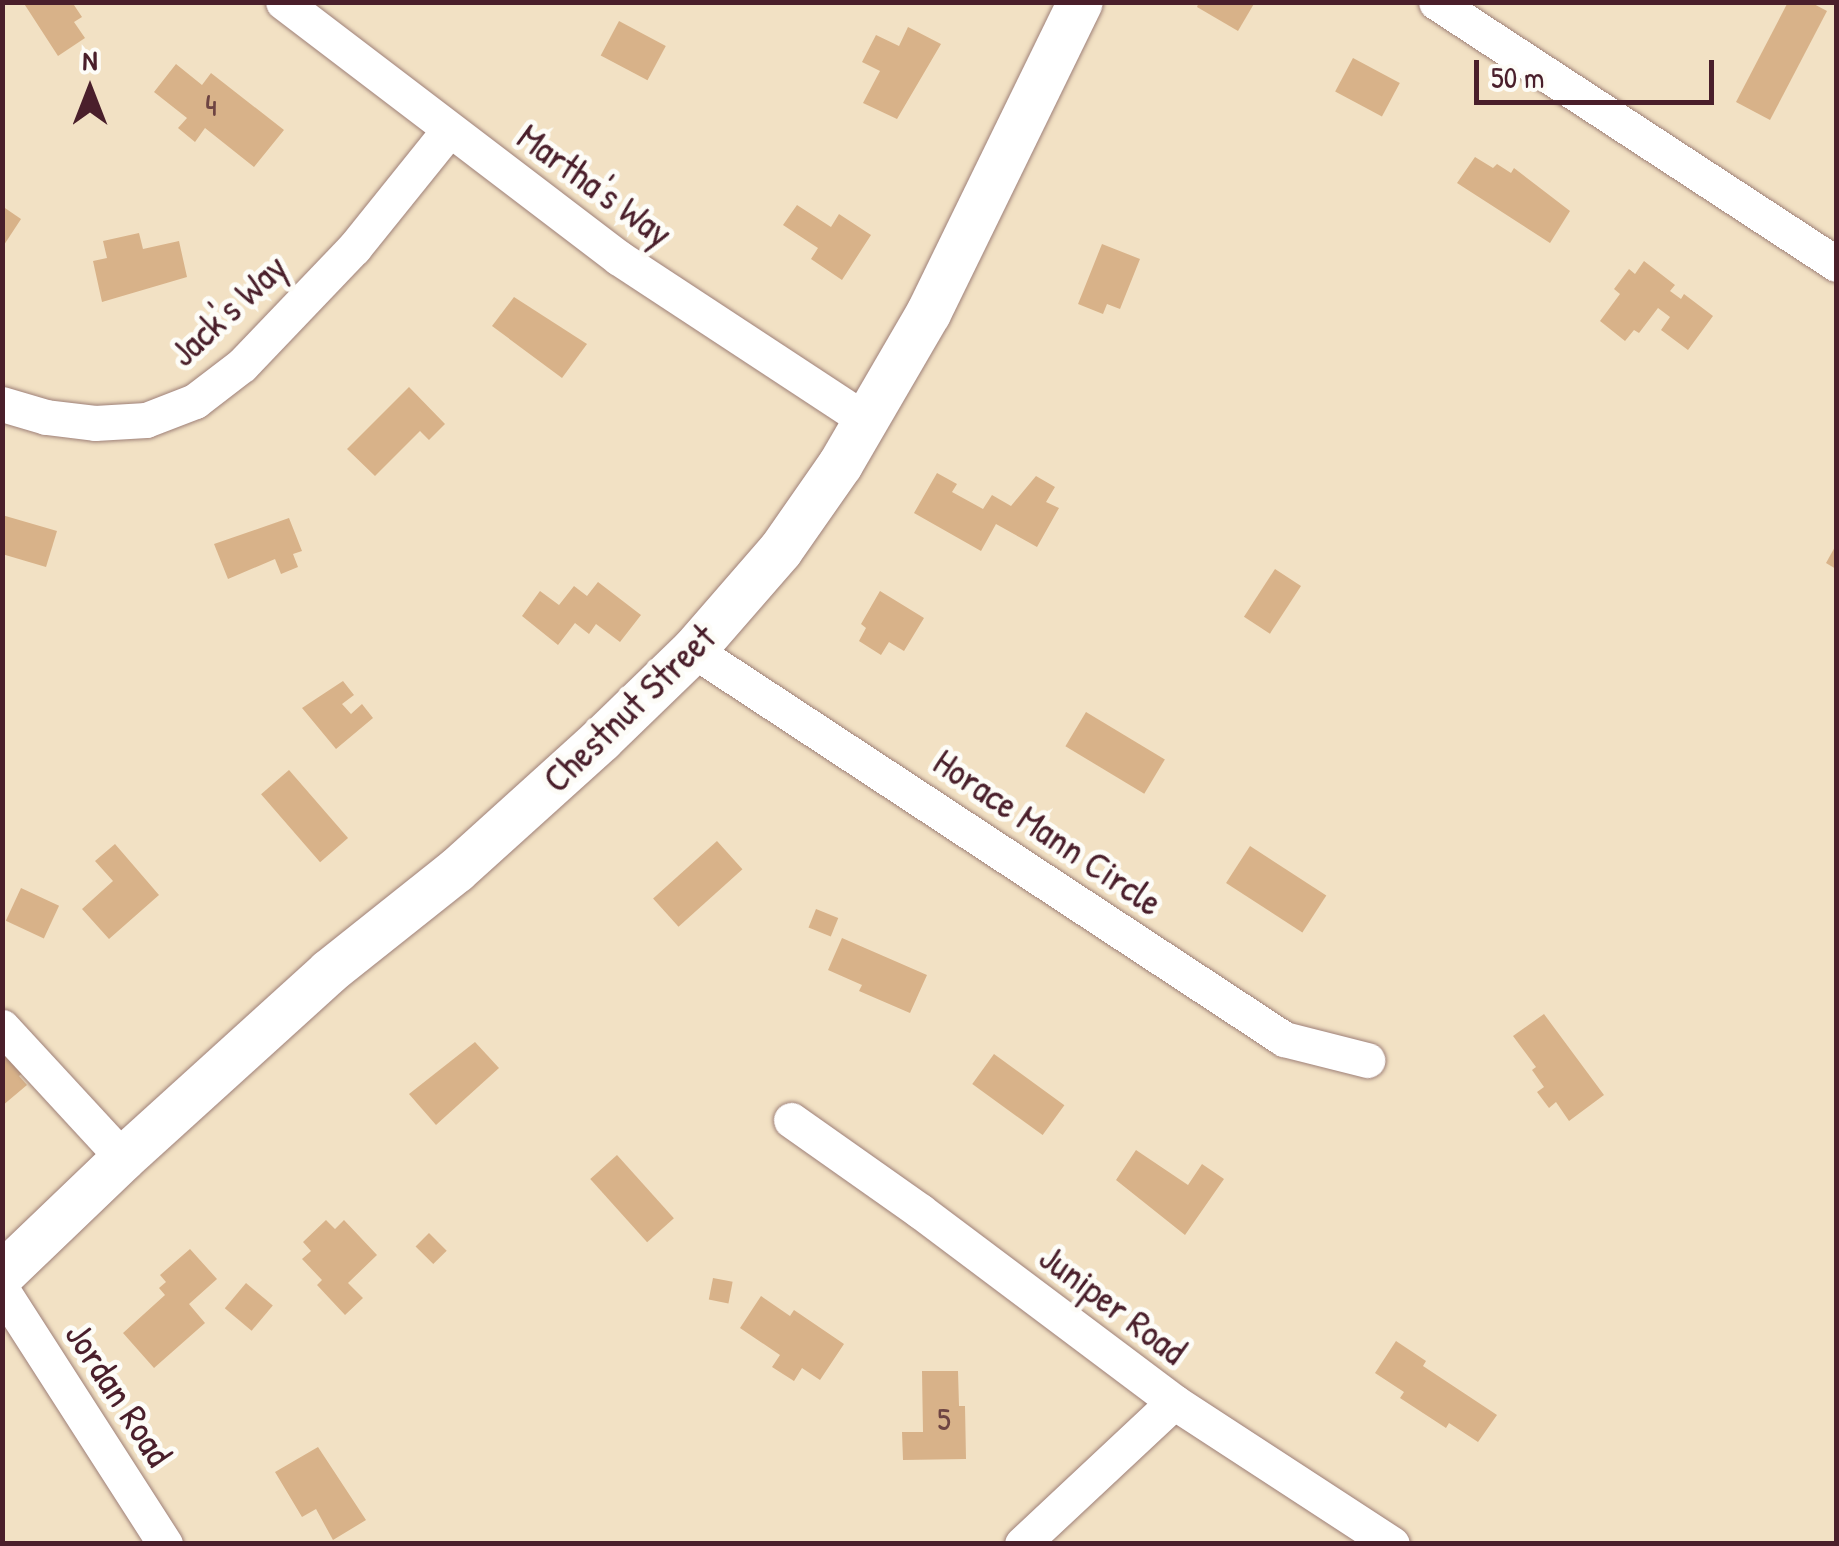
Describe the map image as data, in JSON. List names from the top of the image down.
{
  "streets": {
    "main road": ["Chestnut Street"],
    "street": [
      "Martha's Way",
      "Jack's Way",
      "Horace Mann Circle",
      "Juniper Road",
      "Jordan Road"
    ]
  },
  "crossings": [
    ["Martha's Way", "Jack's Way"],
    ["Martha's Way", "Chestnut Street"],
    ["Chestnut Street", "Horace Mann Circle"]
  ],
  "house_numbers": ["4", "5"],
  "scale_bar": "50 m",
  "north": "top"
}
